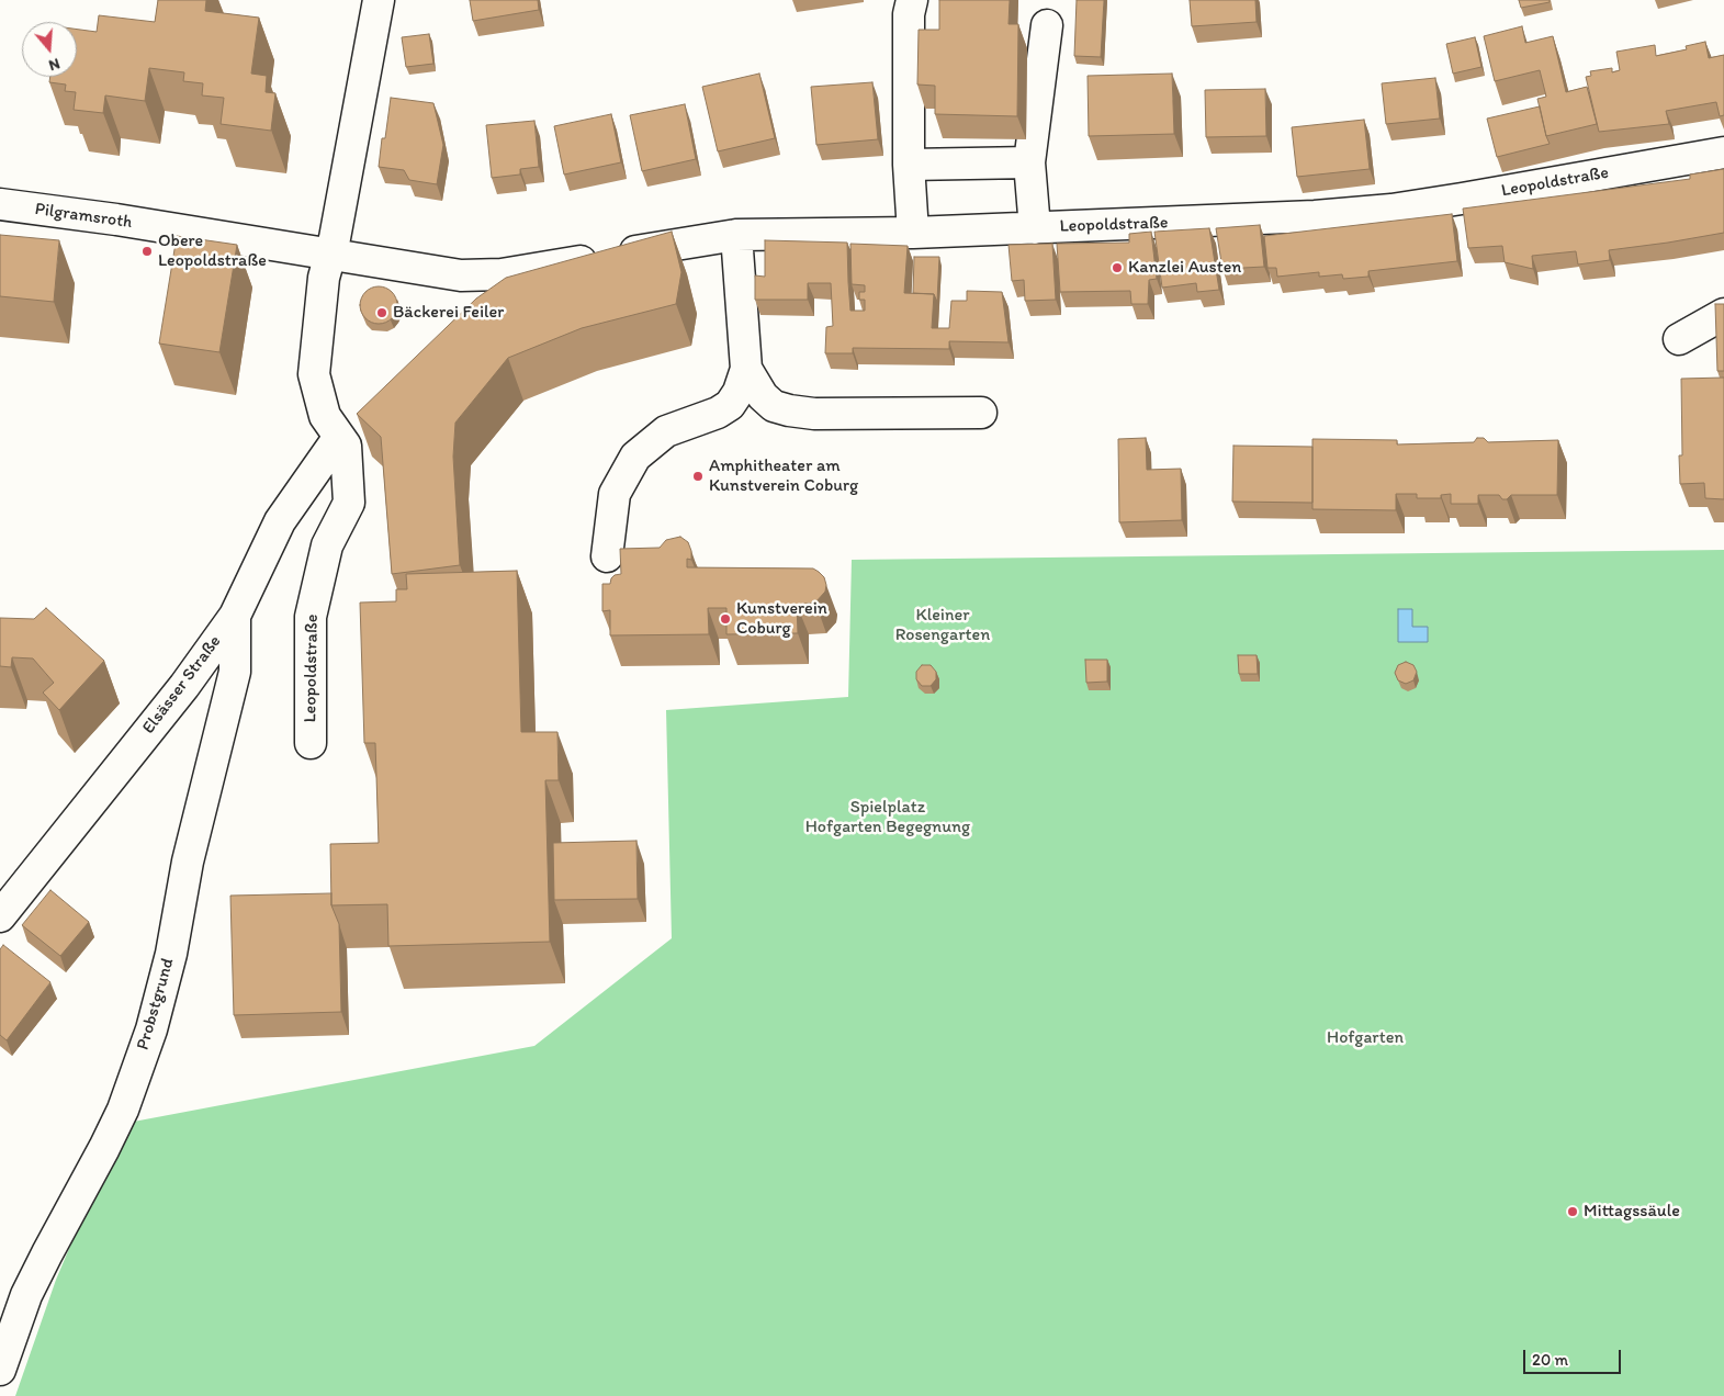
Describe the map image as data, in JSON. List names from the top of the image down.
{
  "streets": {
    "street": [
      "Leopoldstraße",
      "Pilgramsroth",
      "Elsässer Straße",
      "Probstgrund"
    ]
  },
  "crossings": [
    ["Leopoldstraße", "Pilgramsroth"],
    ["Leopoldstraße", "Elsässer Straße"],
    ["Elsässer Straße", "Probstgrund"]
  ],
  "parks": ["Kleiner Rosengarten", "Spielplatz Hofgarten Begegnung", "Hofgarten"],
  "places": [
    "Obere Leopoldstraße",
    "Kanzlei Austen",
    "Bäckerei Feiler",
    "Amphitheater am Kunstverein Coburg",
    "Kunstverein Coburg",
    "Mittagssäule"
  ],
  "scale_bar": "20 m",
  "north": "bottom"
}
